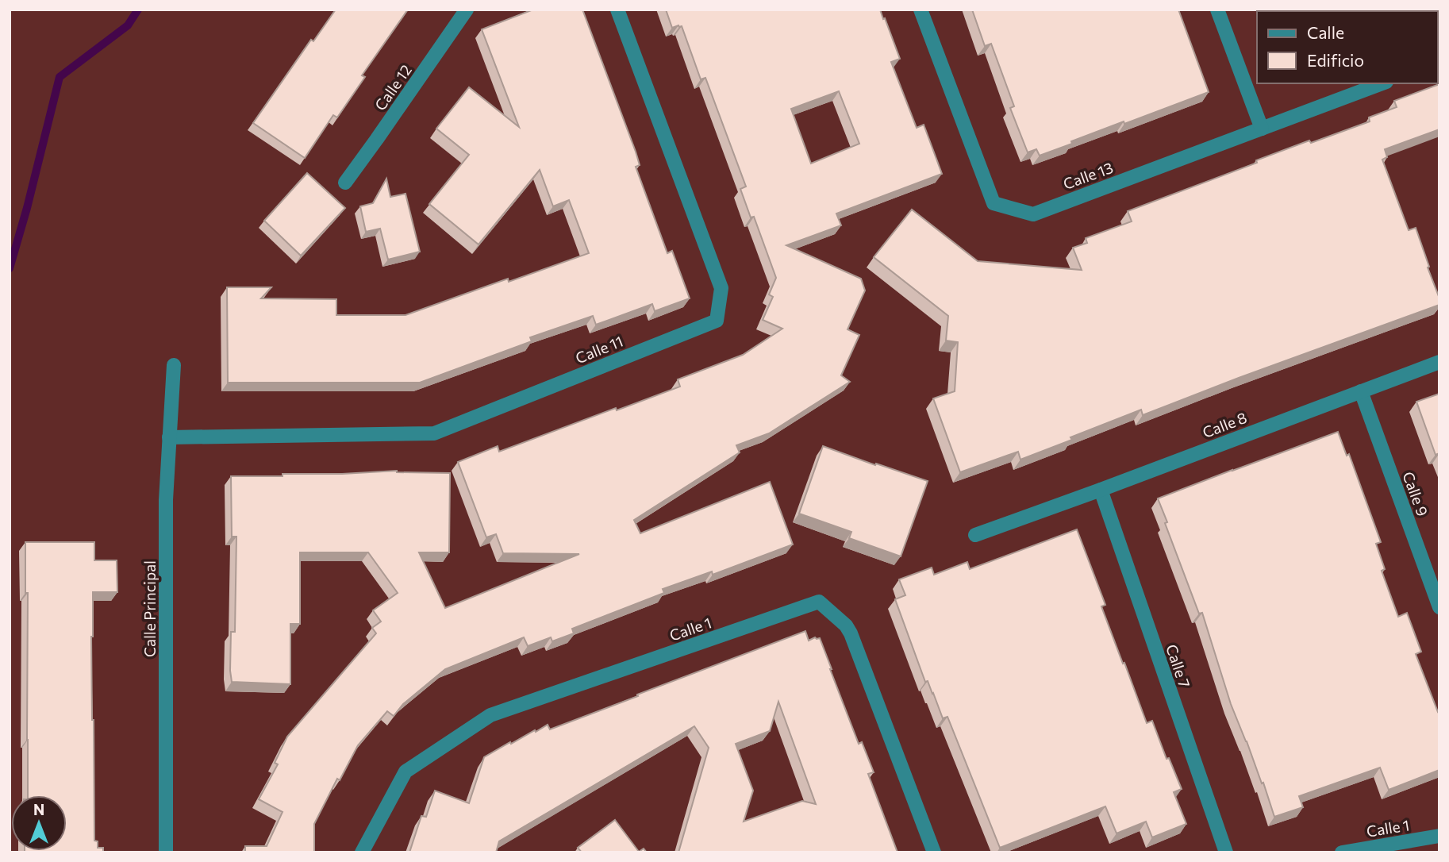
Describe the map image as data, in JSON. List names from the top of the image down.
{
  "streets": {
    "street": [
      "Calle 12",
      "Calle 13",
      "Calle 11",
      "Calle 8",
      "Calle 9",
      "Calle Principal",
      "Calle 1",
      "Calle 7"
    ]
  },
  "crossings": [
    ["Calle 11", "Calle Principal"],
    ["Calle 8", "Calle 9"],
    ["Calle 8", "Calle 7"]
  ],
  "legend": ["Calle", "Edificio"],
  "north": "top"
}
